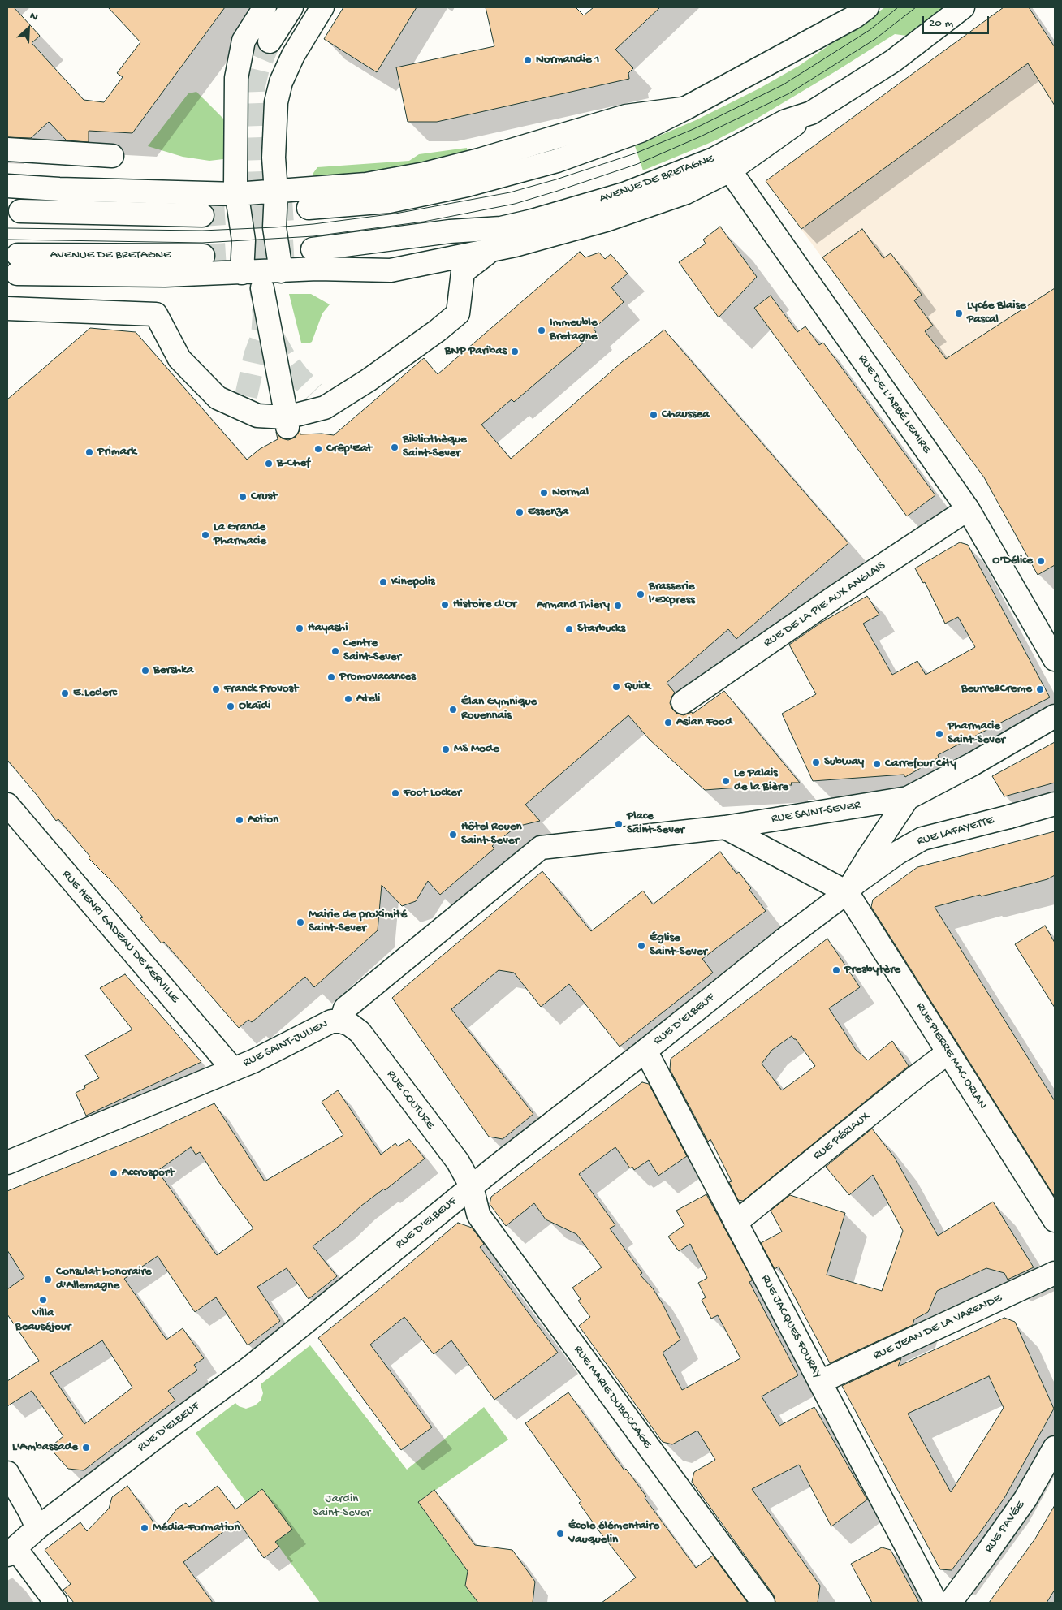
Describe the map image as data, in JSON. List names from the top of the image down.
{
  "streets": {
    "street": [
      "AVENUE DE BRETAGNE",
      "RUE DE L'ABBÉ LEMIRE",
      "RUE DE LA PIE AUX ANGLAIS",
      "RUE SAINT-SEVER",
      "RUE LAFAYETTE",
      "RUE HENRI GADEAU DE KERVILLE",
      "RUE D'ELBEUF",
      "RUE SAINT-JULIEN",
      "RUE PIERRE MAC ORLAN",
      "RUE COUTURE",
      "RUE PÉRIAUX",
      "RUE JACQUES FOURAY",
      "RUE JEAN DE LA VARENDE",
      "RUE MARIE DUBOCCAGE",
      "RUE PAVÉE"
    ]
  },
  "crossings": [
    ["RUE DE L'ABBÉ LEMIRE", "RUE DE LA PIE AUX ANGLAIS"],
    ["RUE SAINT-SEVER", "RUE LAFAYETTE"],
    ["RUE SAINT-SEVER", "RUE D'ELBEUF"],
    ["RUE SAINT-SEVER", "RUE SAINT-JULIEN"],
    ["RUE SAINT-SEVER", "RUE PIERRE MAC ORLAN"],
    ["RUE LAFAYETTE", "RUE D'ELBEUF"],
    ["RUE LAFAYETTE", "RUE PIERRE MAC ORLAN"],
    ["RUE HENRI GADEAU DE KERVILLE", "RUE SAINT-JULIEN"],
    ["RUE D'ELBEUF", "RUE PIERRE MAC ORLAN"],
    ["RUE D'ELBEUF", "RUE COUTURE"],
    ["RUE D'ELBEUF", "RUE JACQUES FOURAY"],
    ["RUE D'ELBEUF", "RUE MARIE DUBOCCAGE"],
    ["RUE SAINT-JULIEN", "RUE COUTURE"],
    ["RUE PIERRE MAC ORLAN", "RUE PÉRIAUX"],
    ["RUE COUTURE", "RUE MARIE DUBOCCAGE"],
    ["RUE PÉRIAUX", "RUE JACQUES FOURAY"],
    ["RUE JACQUES FOURAY", "RUE JEAN DE LA VARENDE"]
  ],
  "parks": ["Jardin Saint-Sever"],
  "places": [
    "Normandie 1",
    "Lycée Blaise Pascal",
    "Immeuble Bretagne",
    "BNP Paribas",
    "Chaussea",
    "Bibliothèque Saint-Sever",
    "Crêp'Eat",
    "Primark",
    "B-Chef",
    "Normal",
    "Crust",
    "Essenza",
    "La Grande Pharmacie",
    "O'Délice",
    "Kinepolis",
    "Brasserie l’Express",
    "Histoire d'Or",
    "Armand Thiery",
    "Hayashi",
    "Starbucks",
    "Centre Saint-Sever",
    "Bershka",
    "Promovacances",
    "Quick",
    "Franck Provost",
    "Beurre&Creme",
    "E.Leclerc",
    "Ateli",
    "Okaïdi",
    "Élan Gymnique Rouennais",
    "Asian Food",
    "Pharmacie Saint-Sever",
    "MS Mode",
    "Subway",
    "Carrefour City",
    "Le Palais de la Bière",
    "Foot Locker",
    "Action",
    "Place Saint-Sever",
    "Hôtel Rouen Saint-Sever",
    "Mairie de proximité Saint-Sever",
    "Église Saint-Sever",
    "Presbytère",
    "Accrosport",
    "Consulat honoraire d'Allemagne",
    "Villa Beauséjour",
    "L'Ambassade",
    "Média-Formation",
    "École élémentaire Vauquelin"
  ],
  "scale_bar": "20 m",
  "north": "top right"
}
